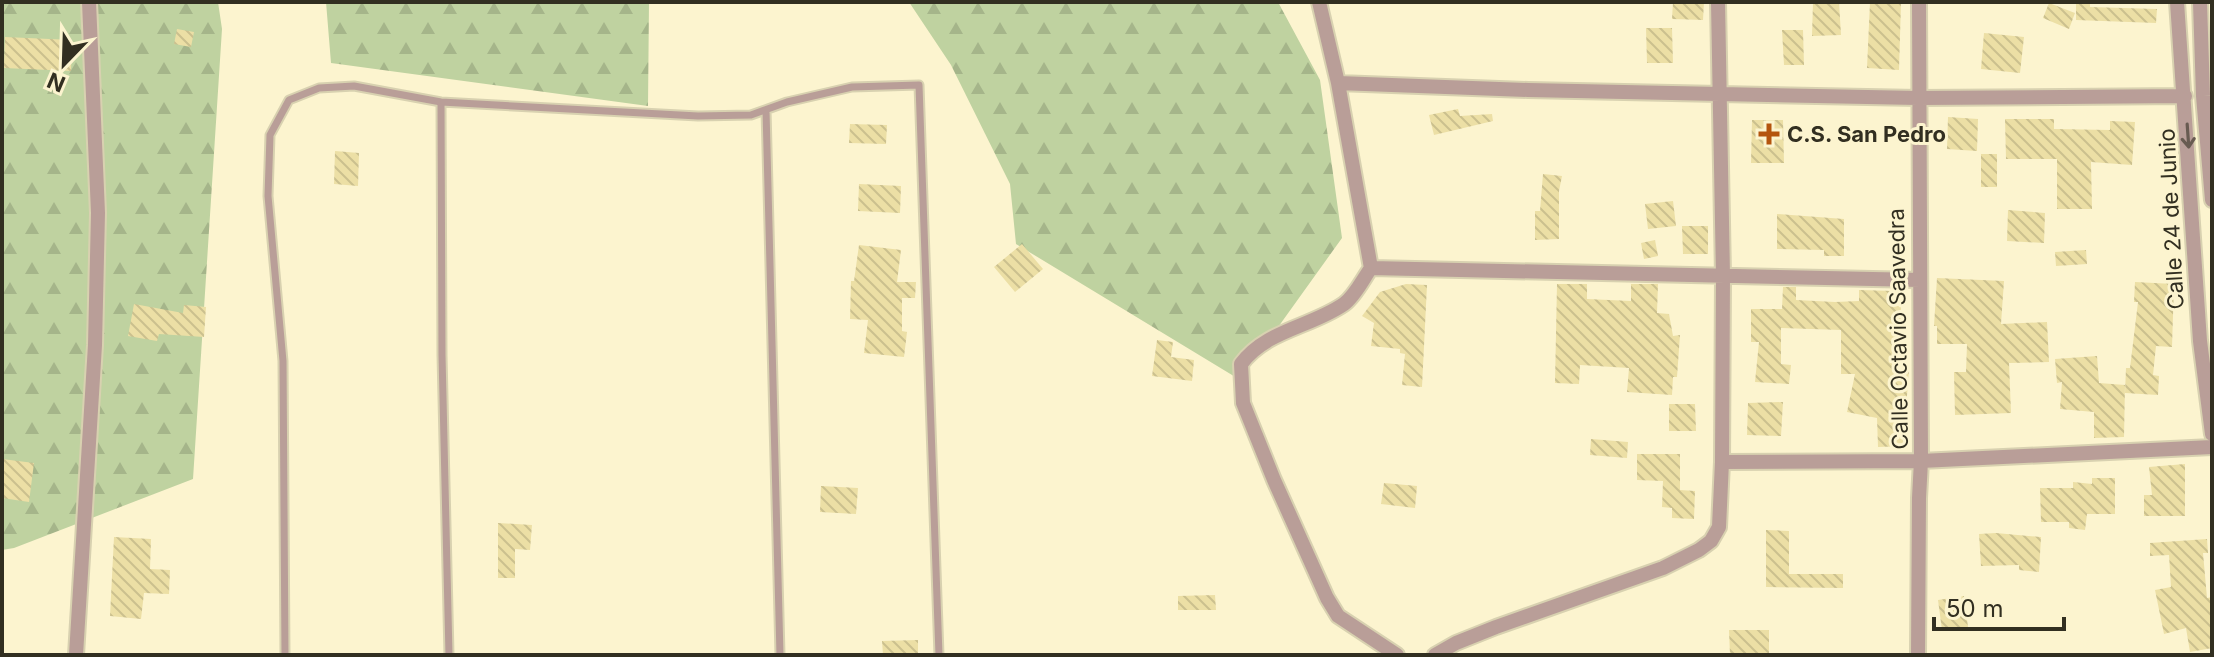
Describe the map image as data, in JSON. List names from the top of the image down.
{
  "streets": {
    "street": ["Calle 24 de Junio", "Calle Octavio Saavedra"]
  },
  "places": {
    "health": ["C.S. San Pedro"]
  },
  "scale_bar": "50 m",
  "north": "bottom left"
}
